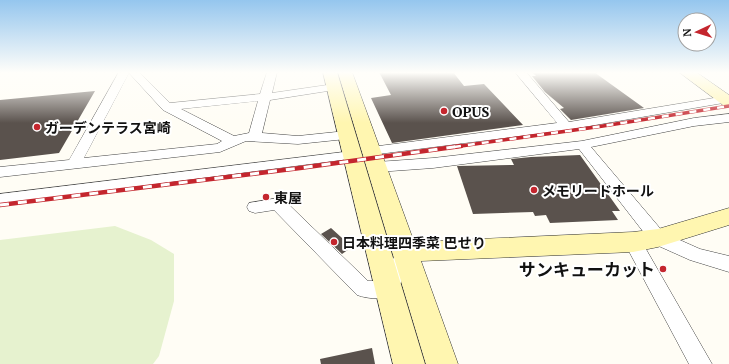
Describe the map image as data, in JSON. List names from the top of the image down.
{
  "places": [
    "OPUS",
    "ガーデンテラス宮崎",
    "メモリードホール",
    "東屋",
    "日本料理四季菜 巴せり",
    "サンキューカット"
  ],
  "north": "left"
}
